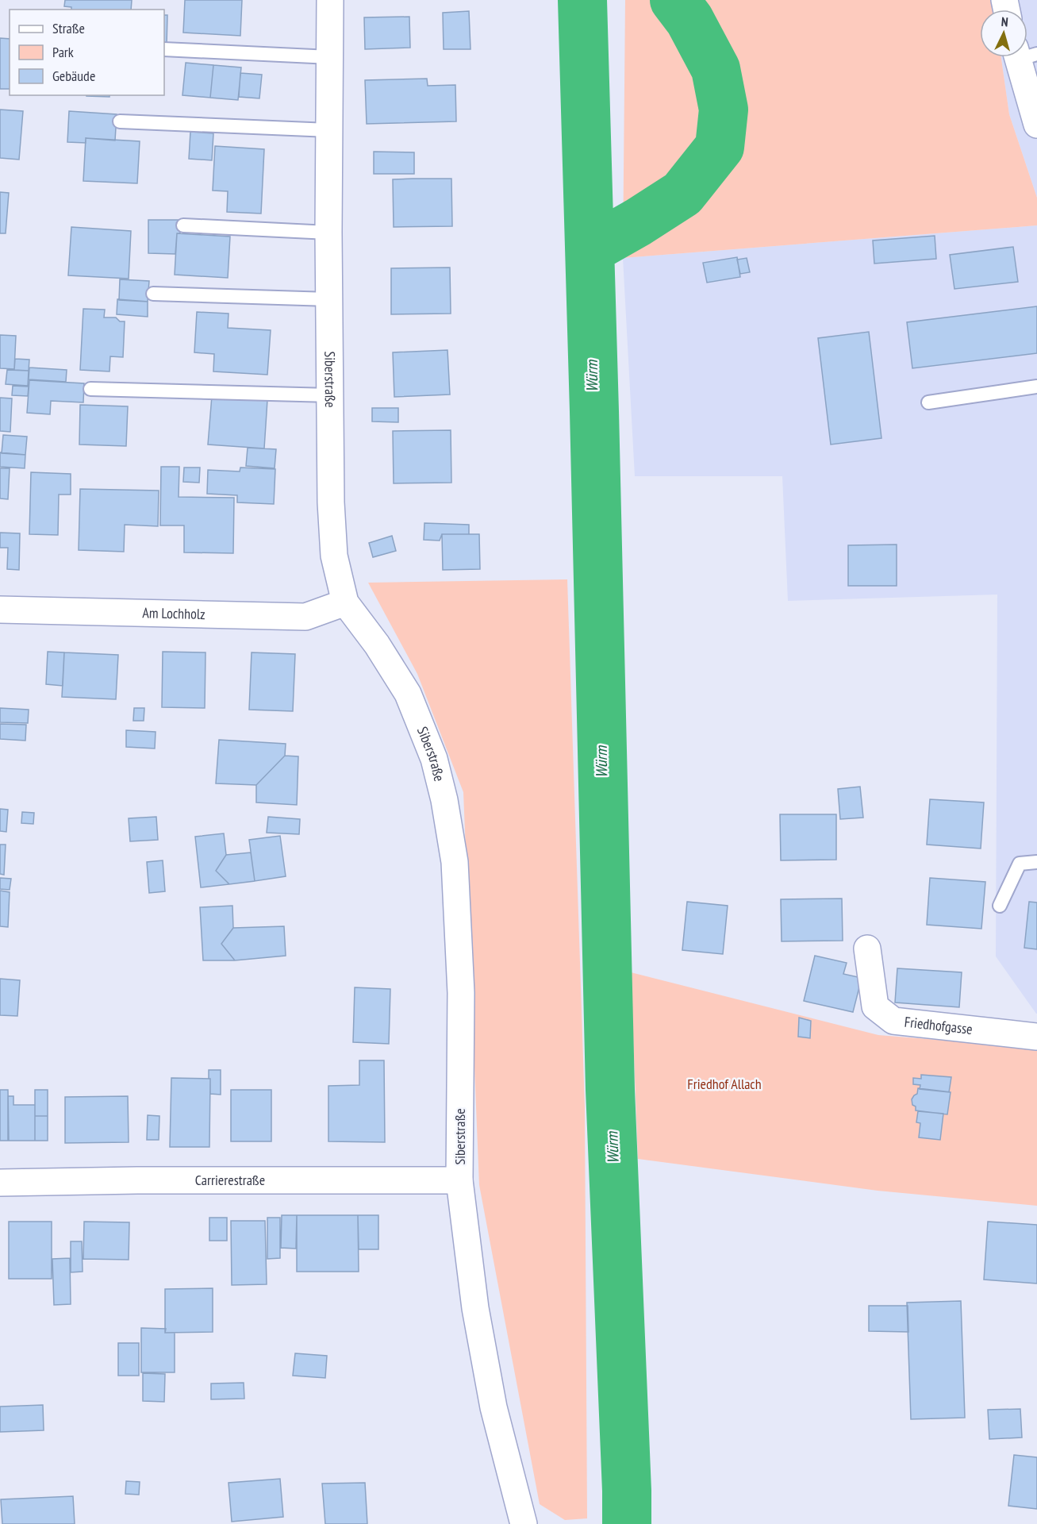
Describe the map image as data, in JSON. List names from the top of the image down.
{
  "streets": {
    "street": [
      "Siberstraße",
      "Am Lochholz",
      "Friedhofgasse",
      "Carrierestraße"
    ]
  },
  "crossings": [
    ["Siberstraße", "Am Lochholz"],
    ["Siberstraße", "Carrierestraße"]
  ],
  "water": ["Würm"],
  "parks": ["Friedhof Allach"],
  "legend": ["Straße", "Park", "Gebäude"],
  "north": "top"
}
